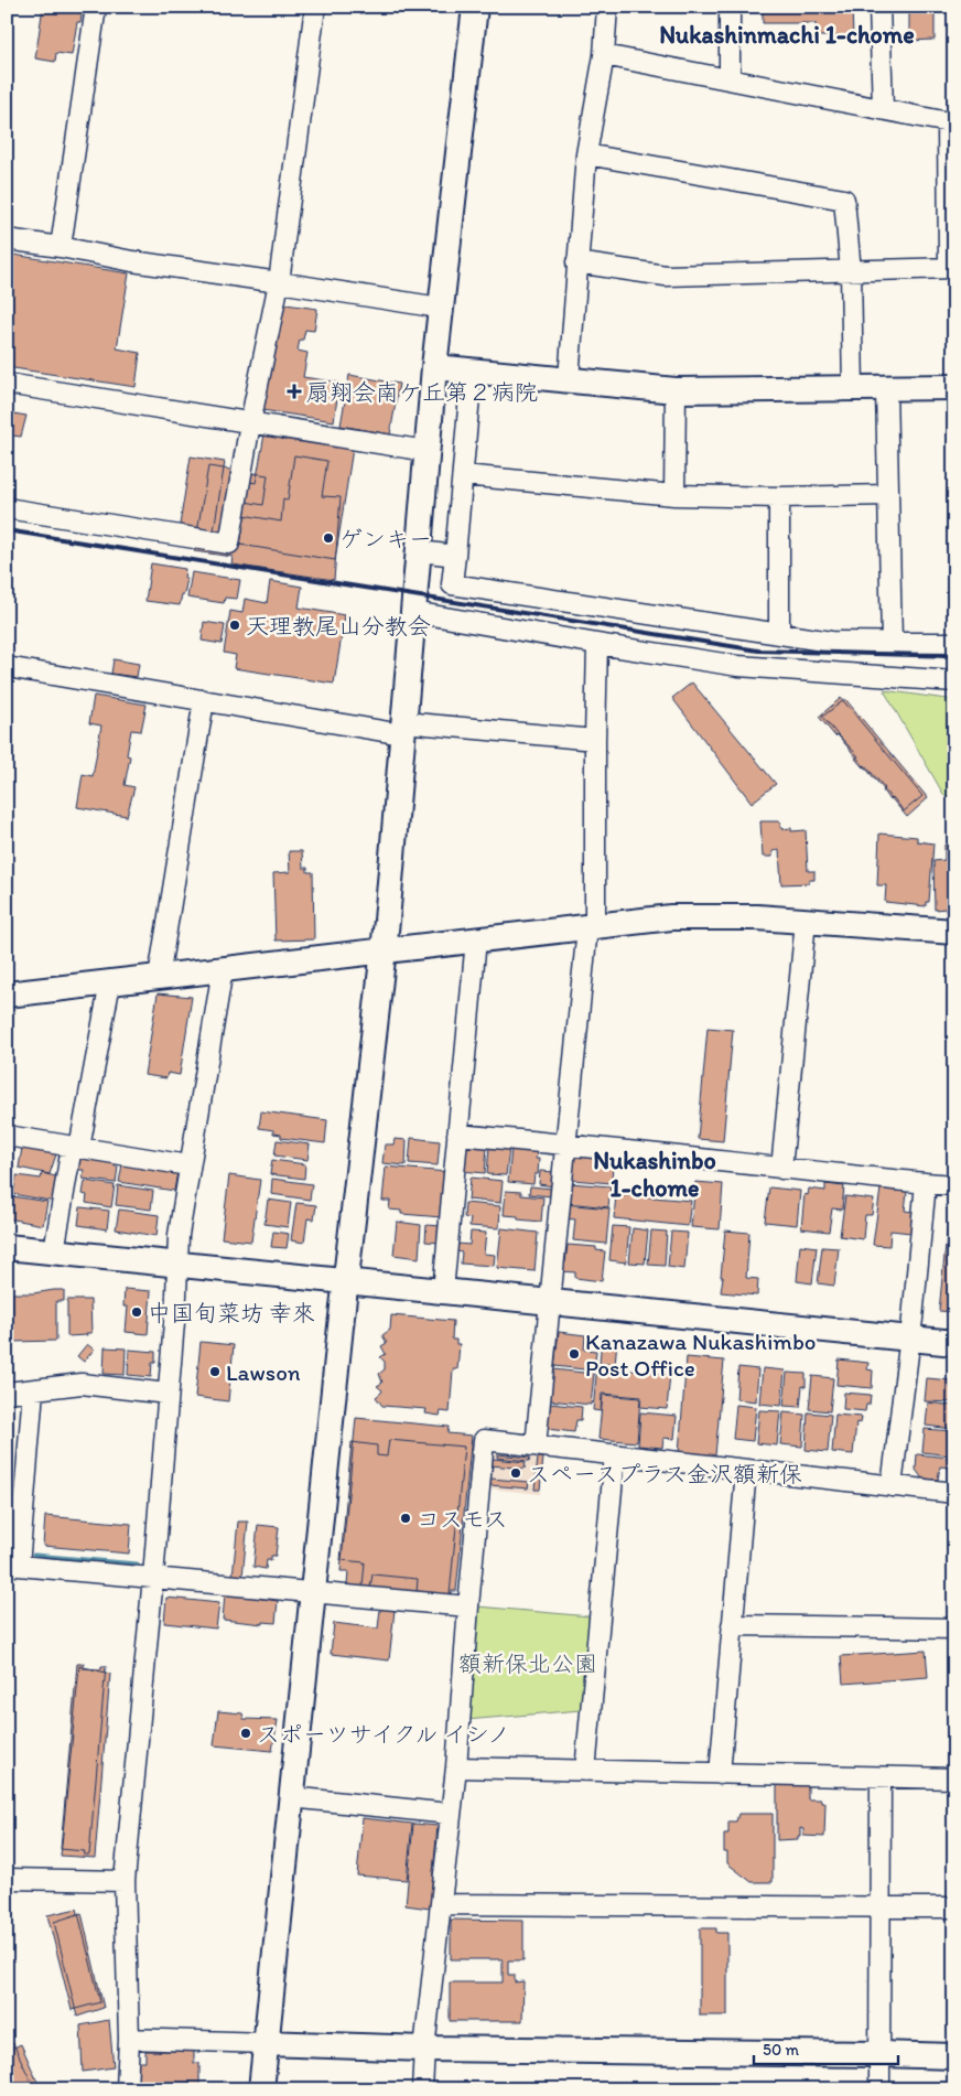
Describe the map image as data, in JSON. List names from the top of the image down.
{
  "districts": ["Nukashinmachi 1-chome", "Nukashinbo 1-chome"],
  "parks": ["額新保北公園"],
  "places": {
    "health": ["扇翔会南ケ丘第２病院"],
    "other": [
      "ゲンキー",
      "天理教尾山分教会",
      "中国旬菜坊 幸來",
      "Kanazawa Nukashimbo Post Office",
      "Lawson",
      "スペースプラス金沢額新保",
      "コスモス",
      "スポーツサイクル イシノ"
    ]
  },
  "scale_bar": "50 m"
}
